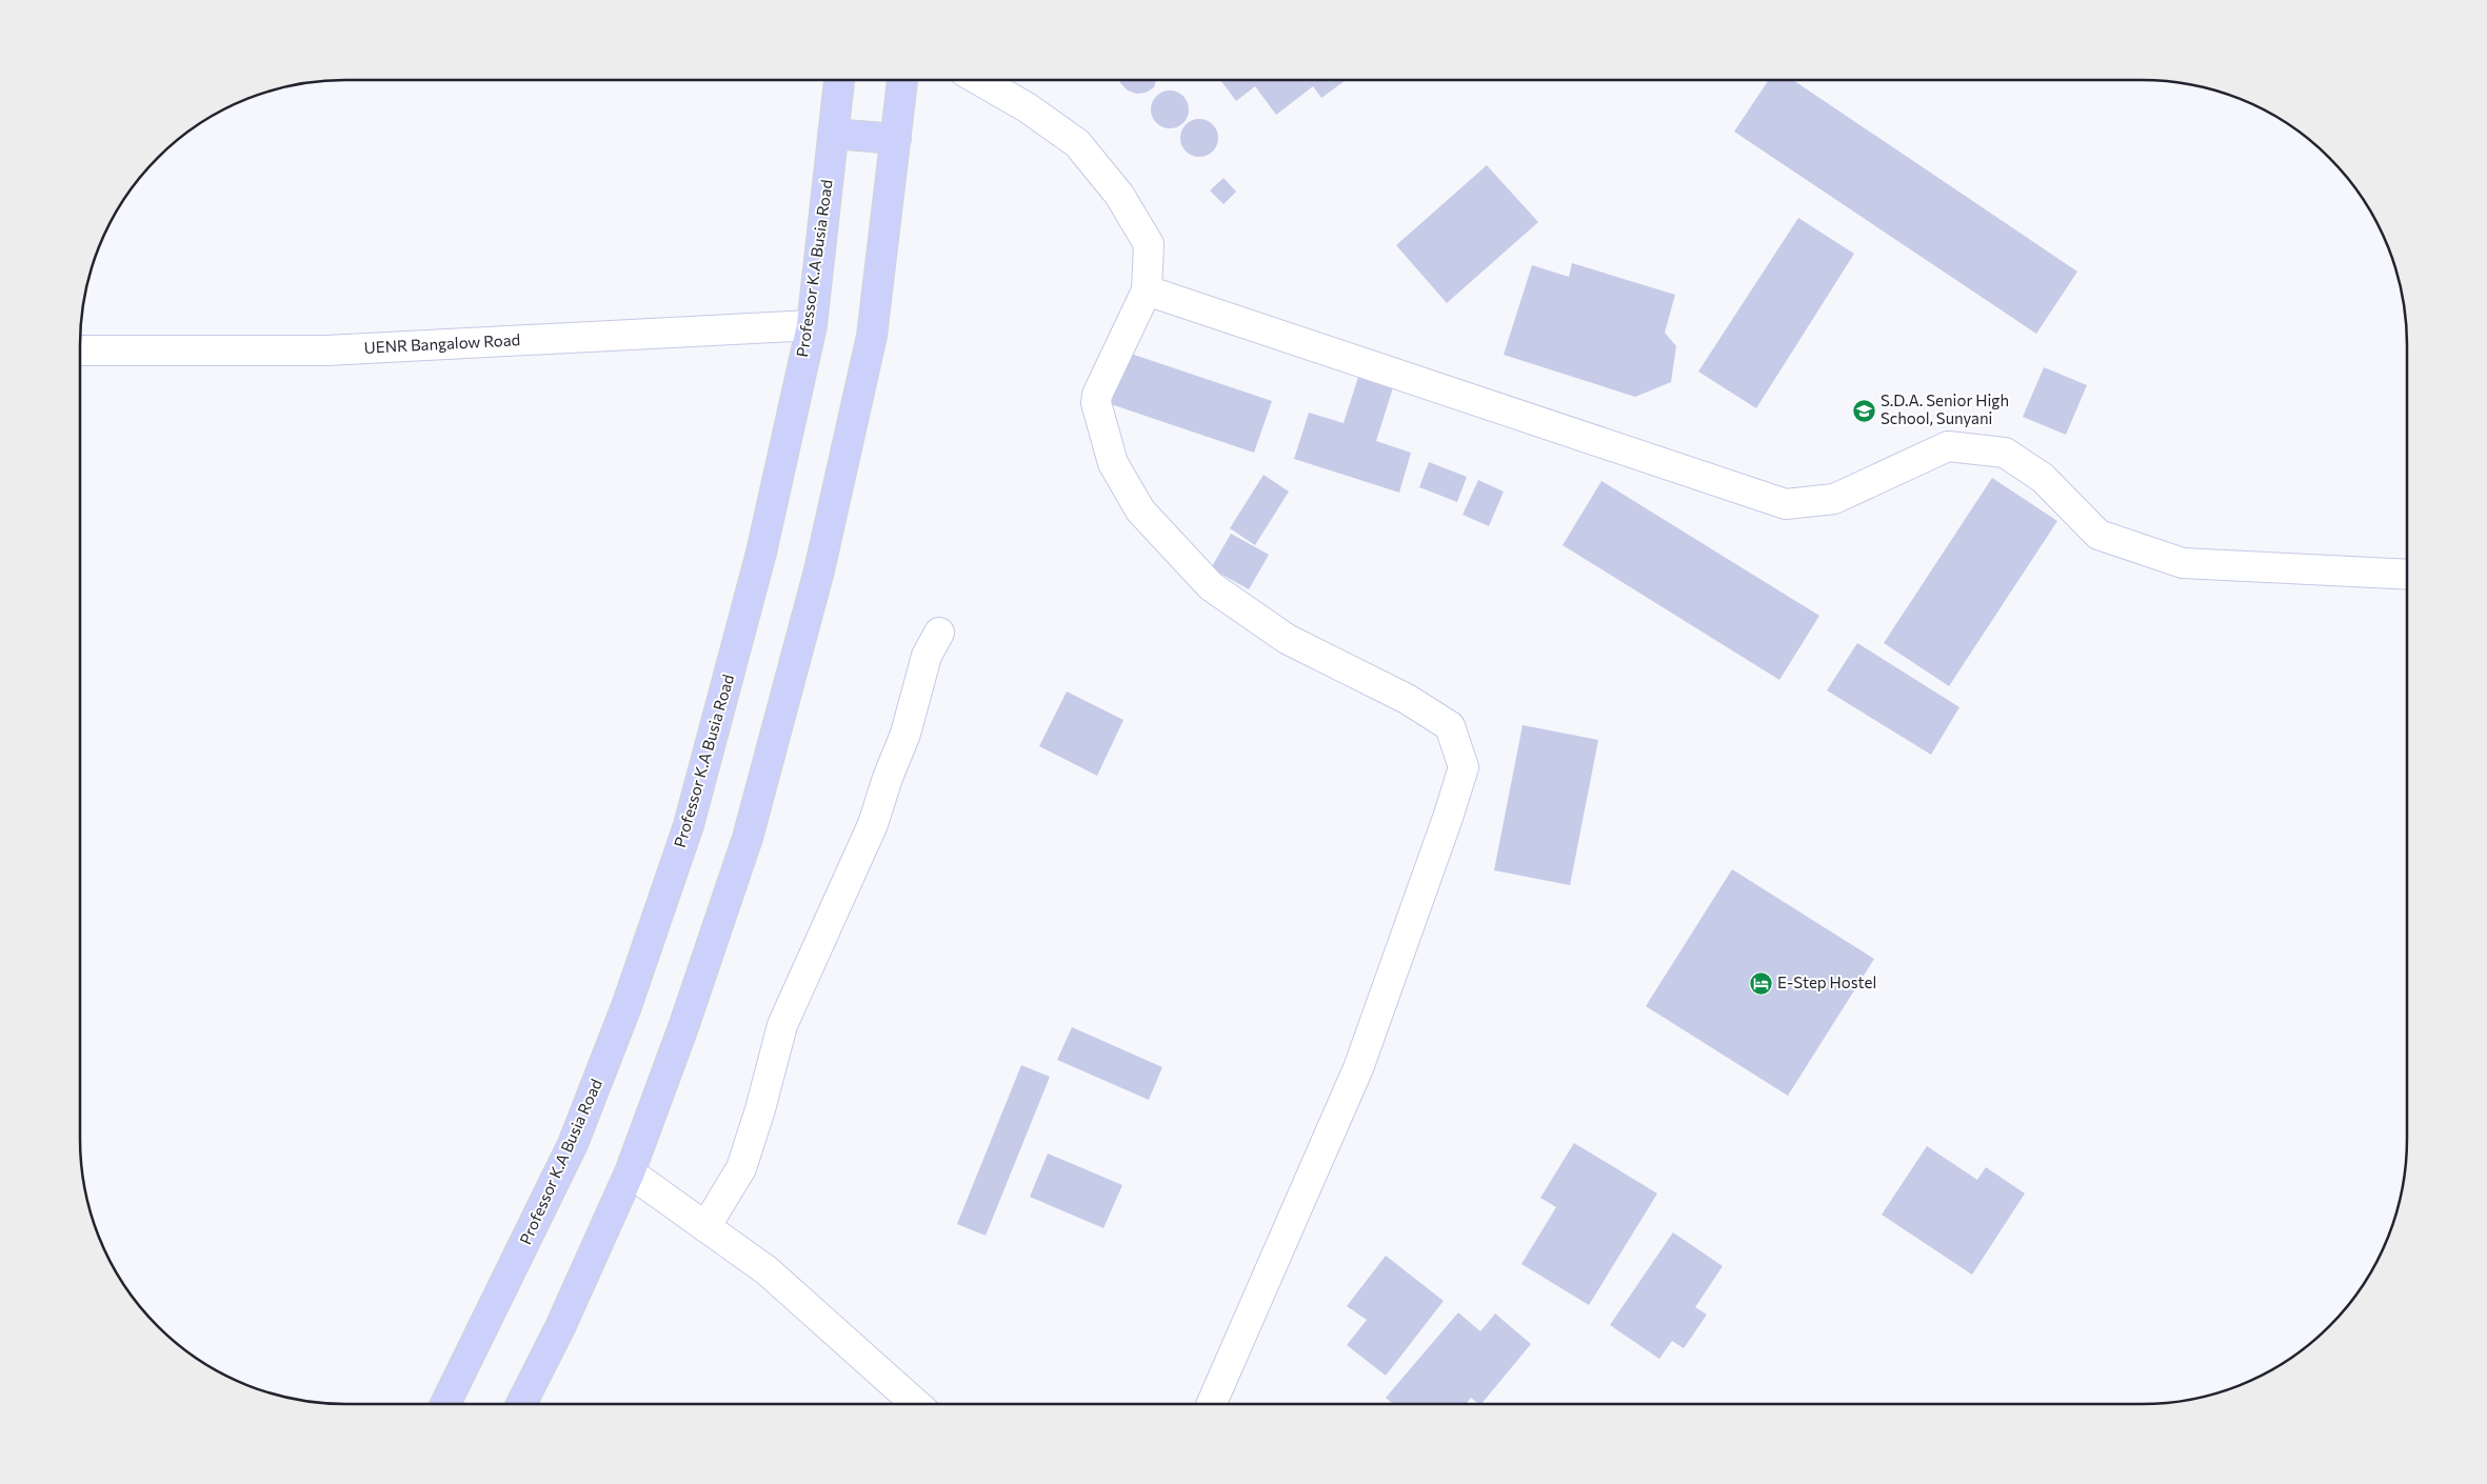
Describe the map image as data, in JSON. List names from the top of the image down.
{
  "streets": {
    "main road": ["Professor K.A Busia Road"],
    "street": ["UENR Bangalow Road"]
  },
  "crossings": [
    ["Professor K.A Busia Road", "UENR Bangalow Road"]
  ],
  "places": {
    "school or university": ["S.D.A. Senior High School, Sunyani"],
    "hotel": ["E-Step Hostel"]
  }
}
